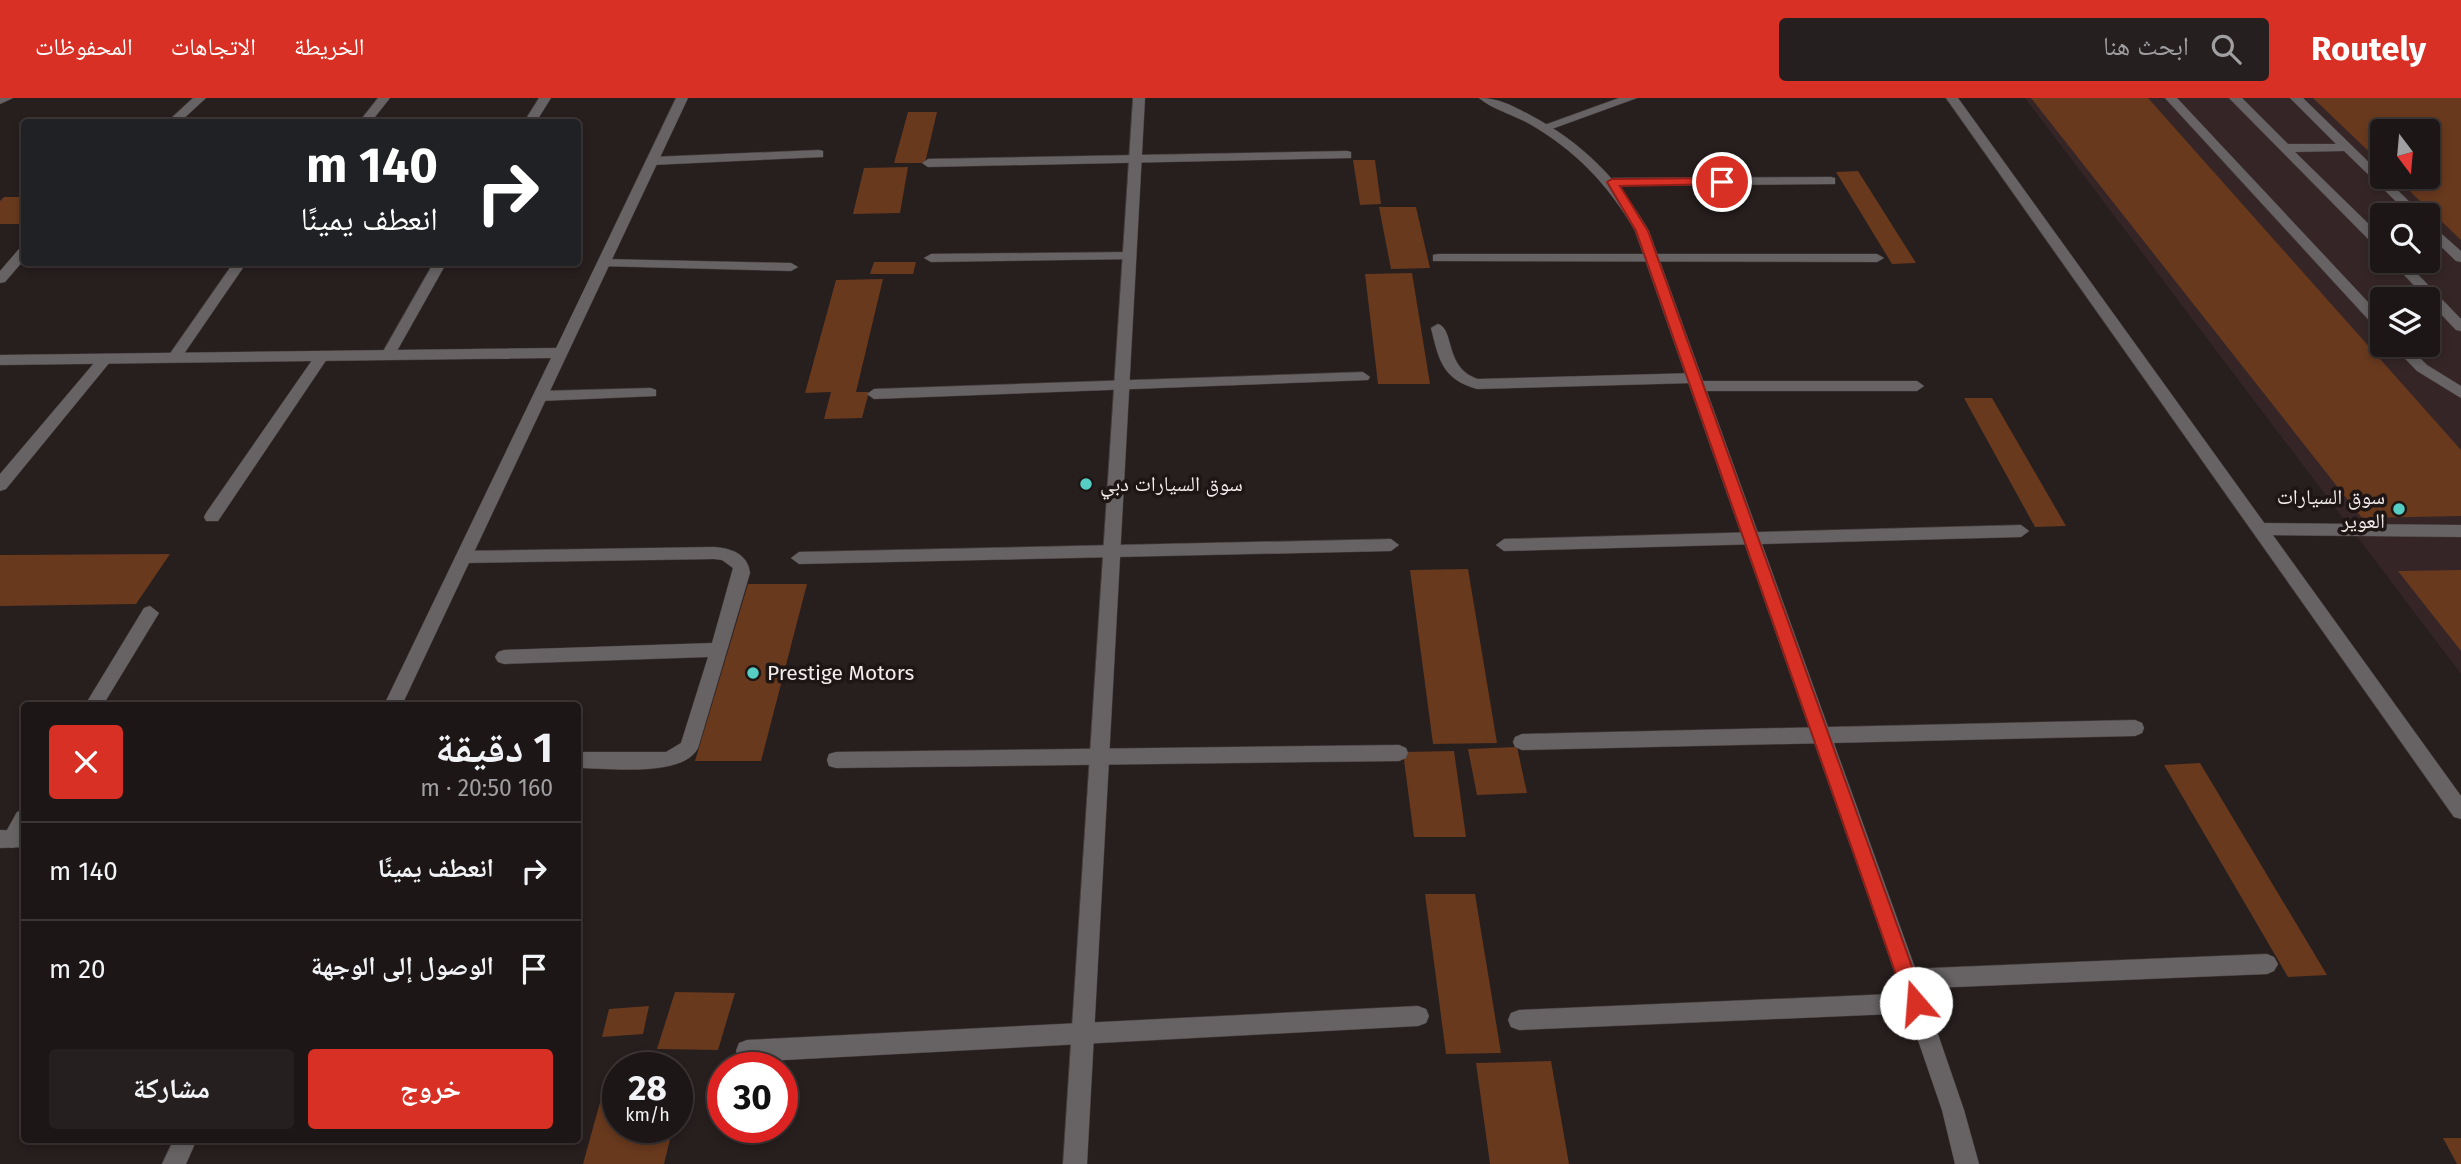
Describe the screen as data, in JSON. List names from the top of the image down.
{
  "places": ["سوق السيارات دبي", "سوق السيارات العوير", "Prestige Motors"],
  "north": "bottom",
  "page": {
    "header": "Routely",
    "search": "ابحث هنا",
    "nav": ["الخريطة", "الاتجاهات", "المحفوظات"],
    "turn": ["140 m", "انعطف يمينًا"],
    "heading": ["1 دقيقة", "160 m · 20:50"],
    "list": [
      {
        "name": "انعطف يمينًا",
        "value": "140 m"
      },
      {
        "name": "الوصول إلى الوجهة",
        "value": "20 m"
      }
    ],
    "buttons": ["خروج", "مشاركة"],
    "speed": "28 km/h",
    "limit": "30"
  }
}
